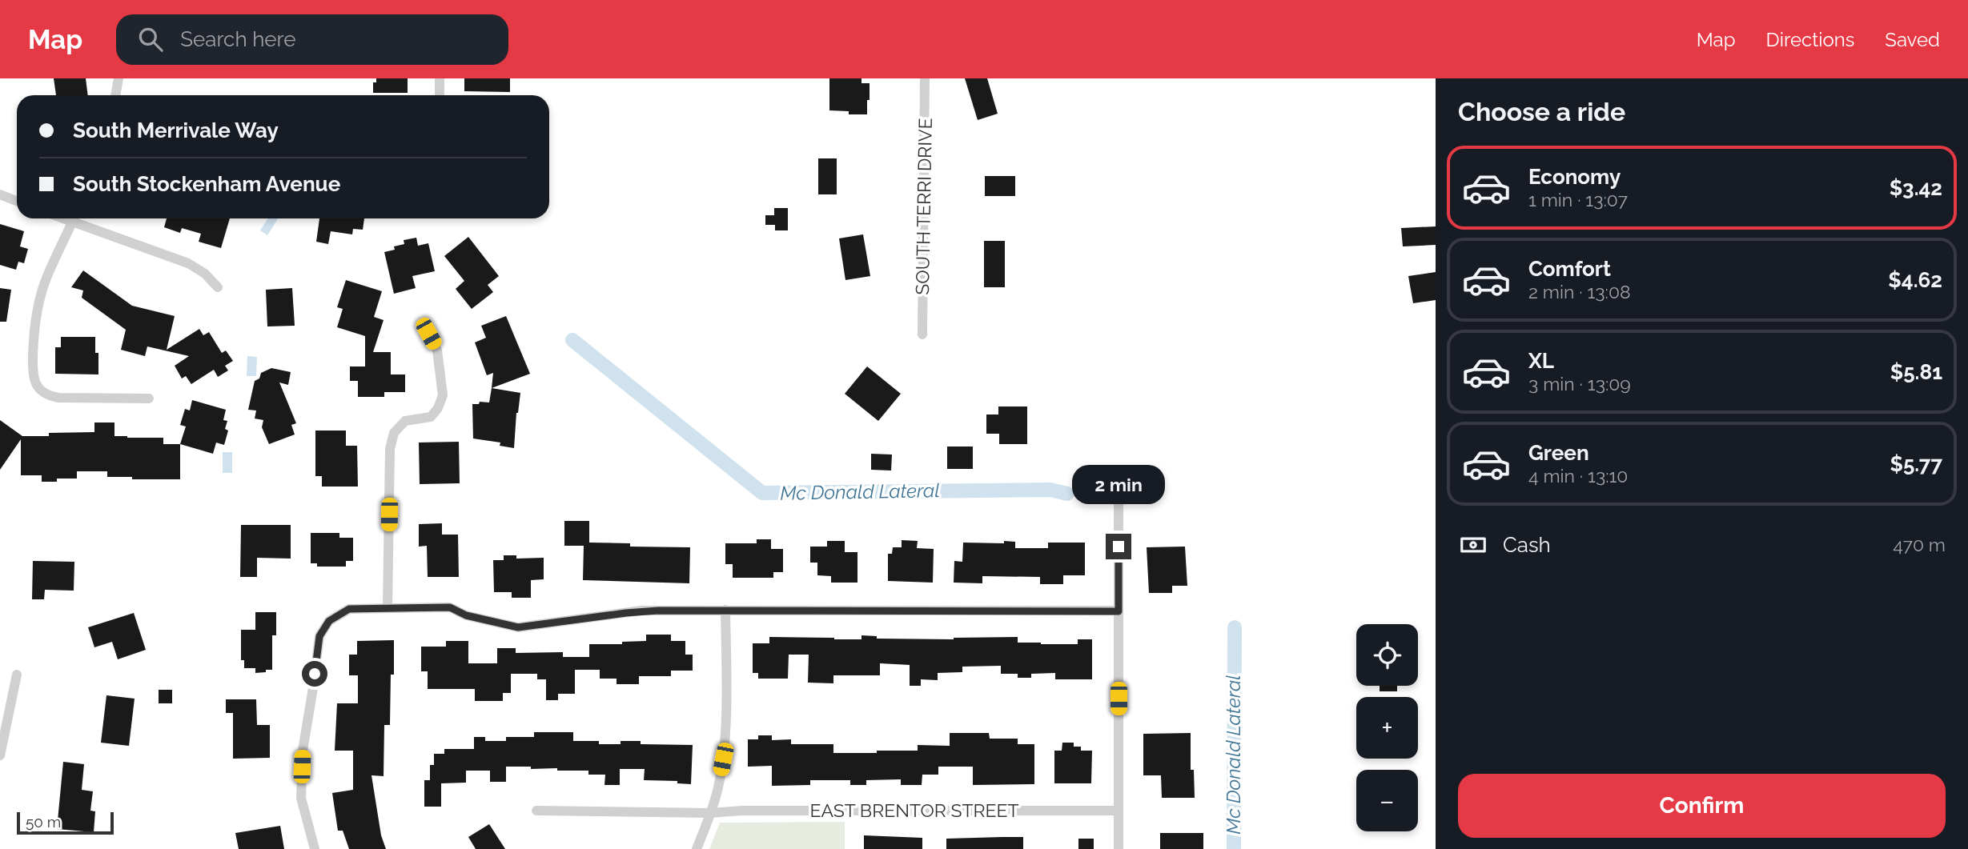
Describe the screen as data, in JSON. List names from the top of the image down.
{
  "streets": {
    "street": ["SOUTH TERRI DRIVE", "EAST BRENTOR STREET"]
  },
  "water": ["Mc Donald Lateral"],
  "scale_bar": "50 m",
  "page": {
    "header": "Map",
    "search": "Search here",
    "nav": ["Map", "Directions", "Saved"],
    "heading": "Choose a ride",
    "banner": ["South Merrivale Way", "South Stockenham Avenue"],
    "list": [
      {
        "name": "Economy",
        "note": "1 min · 13:07",
        "value": "$3.42"
      },
      {
        "name": "Comfort",
        "note": "2 min · 13:08",
        "value": "$4.62"
      },
      {
        "name": "XL",
        "note": "3 min · 13:09",
        "value": "$5.81"
      },
      {
        "name": "Green",
        "note": "4 min · 13:10",
        "value": "$5.77"
      }
    ],
    "bubble": "2 min",
    "pay": ["Cash", "470 m"],
    "map_buttons": ["+", "−"],
    "buttons": "Confirm",
    "scale": "50 m"
  }
}
